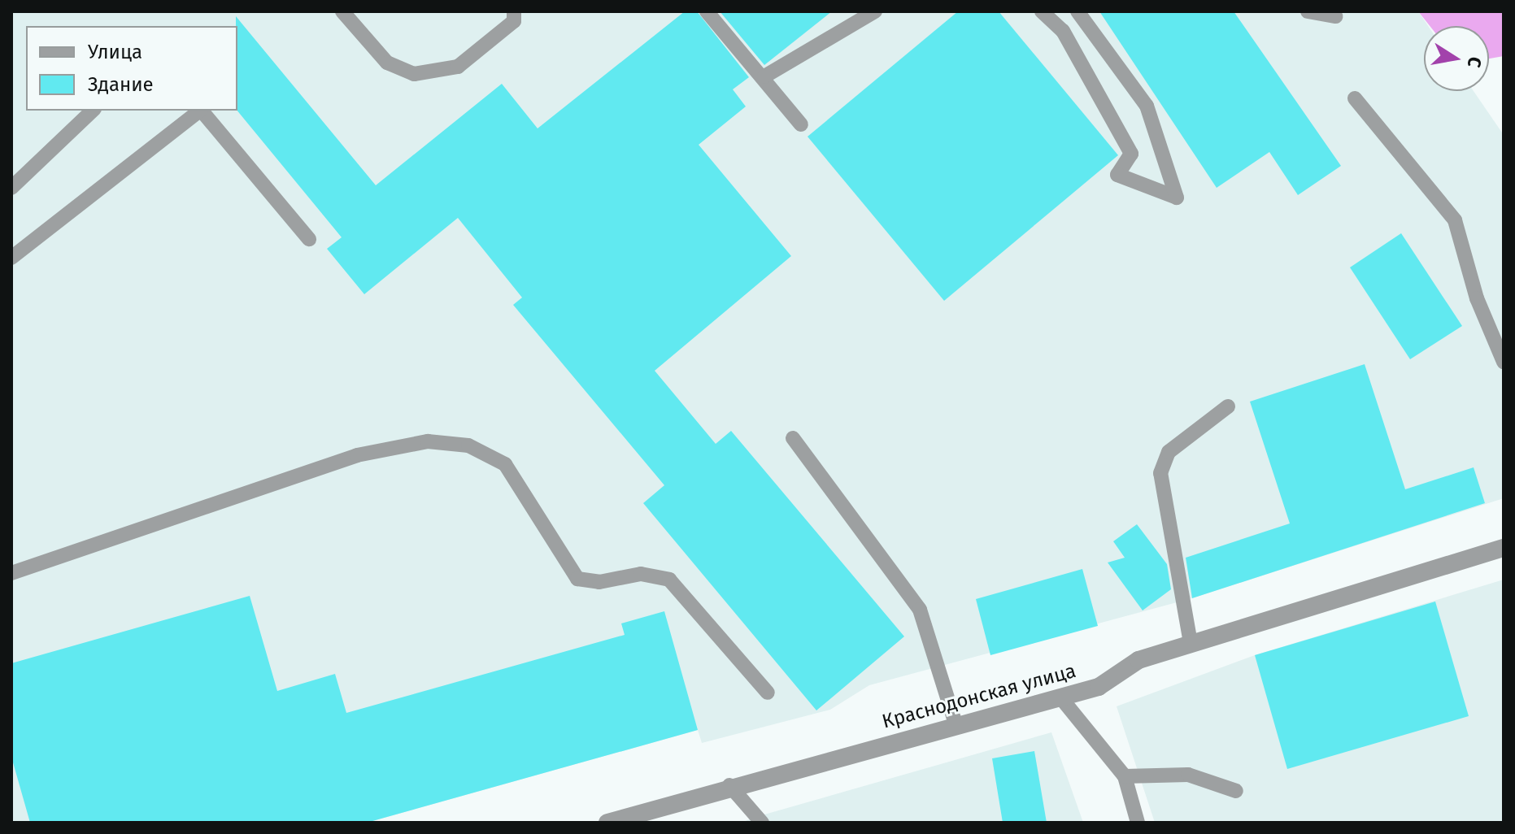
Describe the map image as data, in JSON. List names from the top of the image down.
{
  "streets": {
    "street": ["Краснодонская улица"]
  },
  "legend": ["Улица", "Здание"],
  "north": "right"
}
